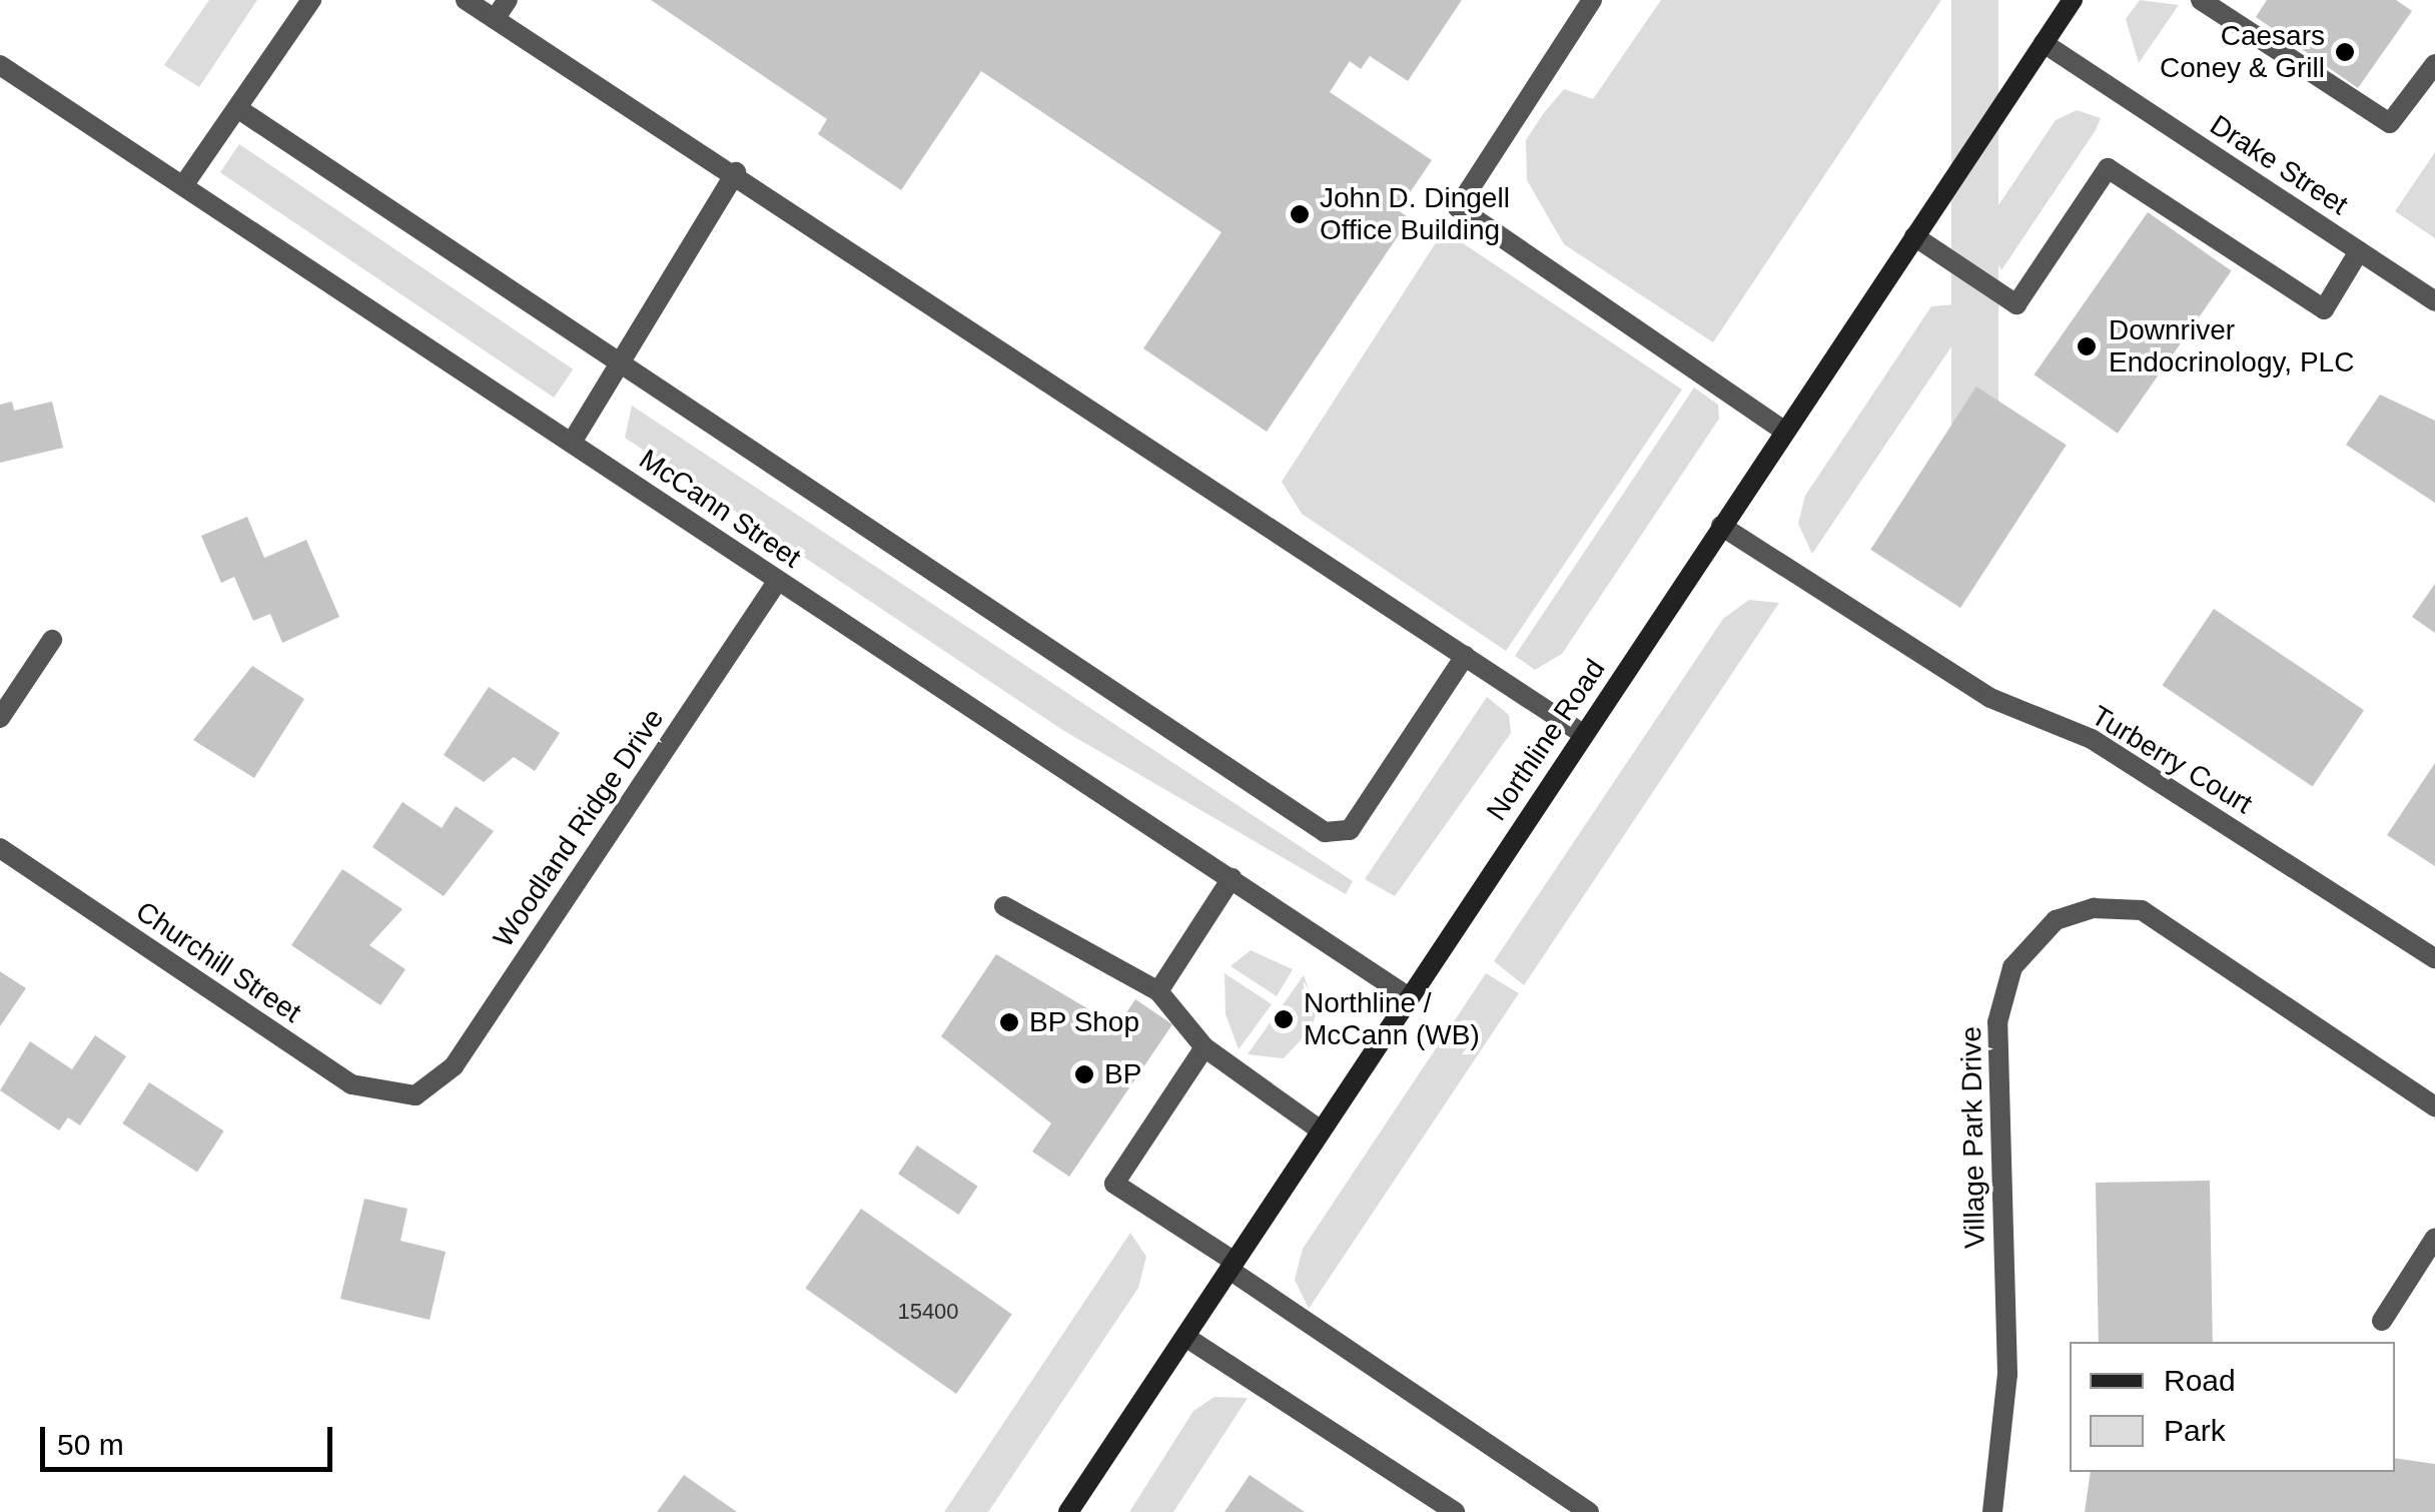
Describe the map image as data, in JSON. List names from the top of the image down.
{
  "streets": {
    "main road": ["Northline Road"],
    "street": [
      "Drake Street",
      "McCann Street",
      "Turberry Court",
      "Woodland Ridge Drive",
      "Churchill Street",
      "Village Park Drive"
    ]
  },
  "crossings": [
    ["Drake Street", "Northline Road"],
    ["McCann Street", "Northline Road"],
    ["McCann Street", "Woodland Ridge Drive"],
    ["Northline Road", "Turberry Court"],
    ["Woodland Ridge Drive", "Churchill Street"]
  ],
  "places": [
    "Caesars Coney & Grill",
    "John D. Dingell Office Building",
    "Downriver Endocrinology, PLC",
    "Northline / McCann (WB)",
    "BP Shop",
    "BP"
  ],
  "house_numbers": ["15400"],
  "legend": ["Road", "Park"],
  "scale_bar": "50 m"
}
